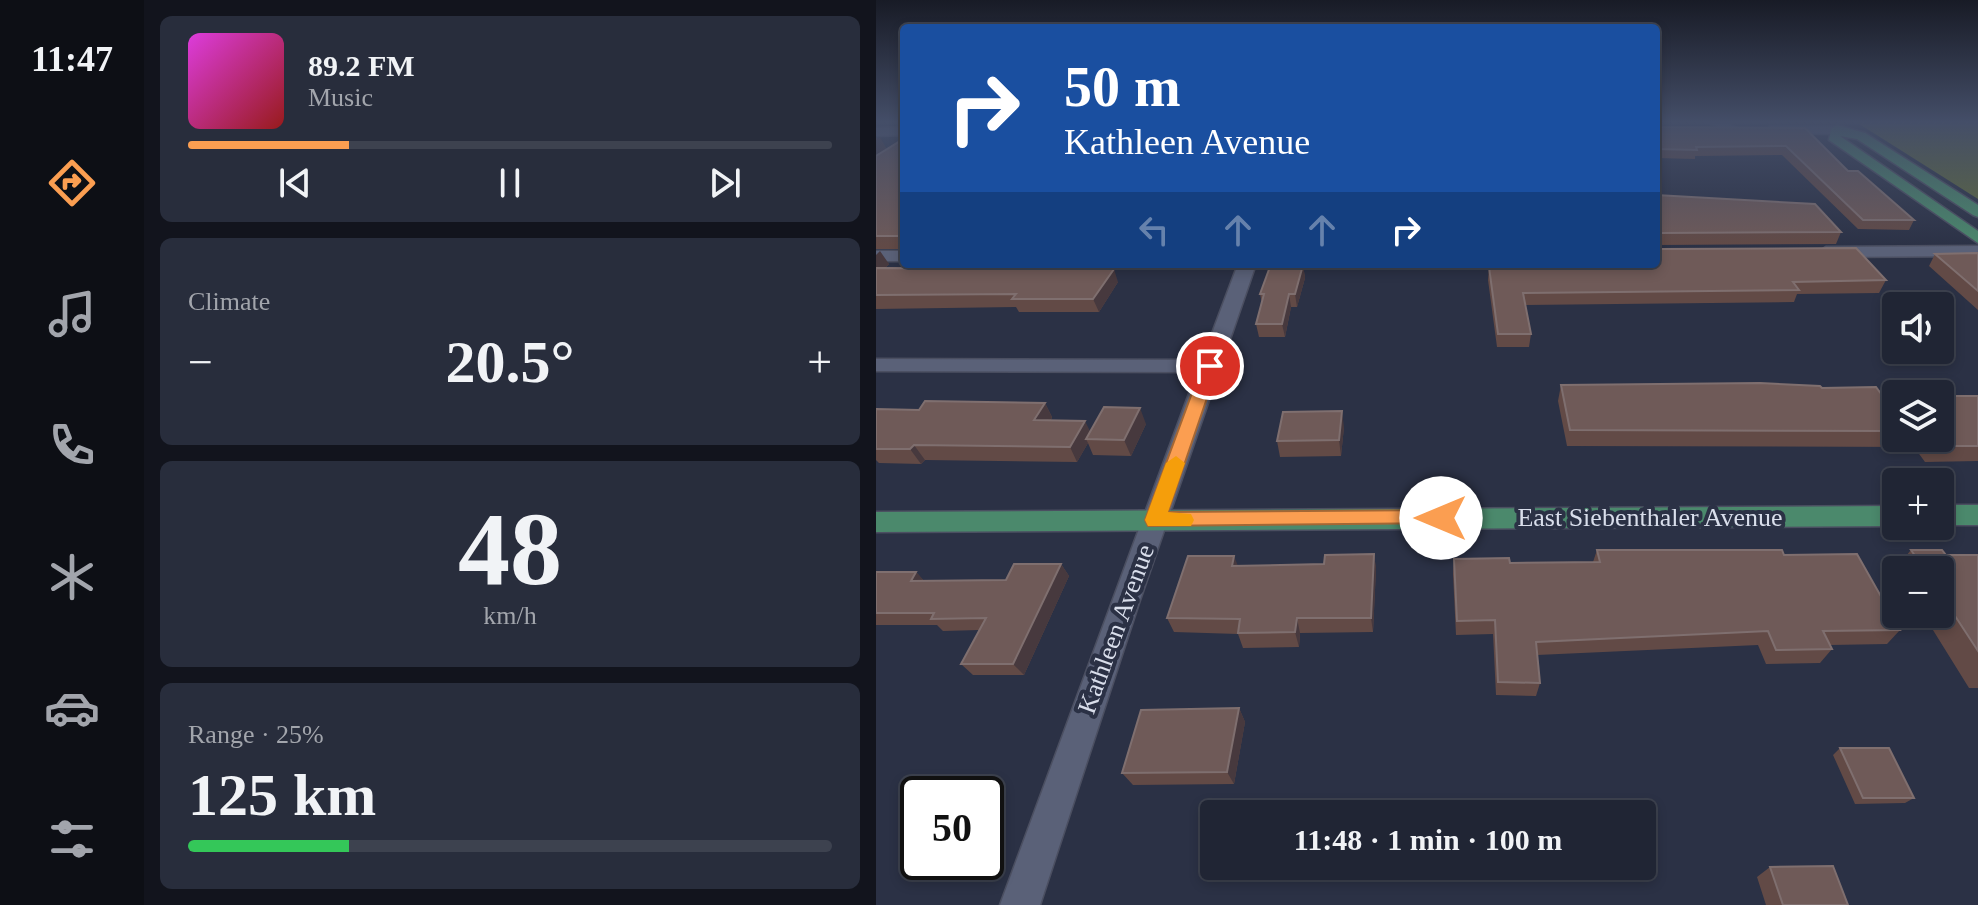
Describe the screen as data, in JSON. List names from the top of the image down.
{
  "streets": {
    "main road": ["East Siebenthaler Avenue"],
    "street": ["Kathleen Avenue"]
  },
  "crossings": [
    ["East Siebenthaler Avenue", "Kathleen Avenue"]
  ],
  "page": {
    "tabs": "11:47",
    "turn": ["50 m", "Kathleen Avenue"],
    "song": ["89.2 FM", "Music"],
    "tile": [
      "Climate",
      ["48", "km/h"],
      ["Range · 25%", "125 km"]
    ],
    "map_buttons": ["+", "−"],
    "heat": ["−", "20.5°", "+"],
    "limit": "50",
    "trip": "11:48 · 1 min · 100 m"
  }
}
